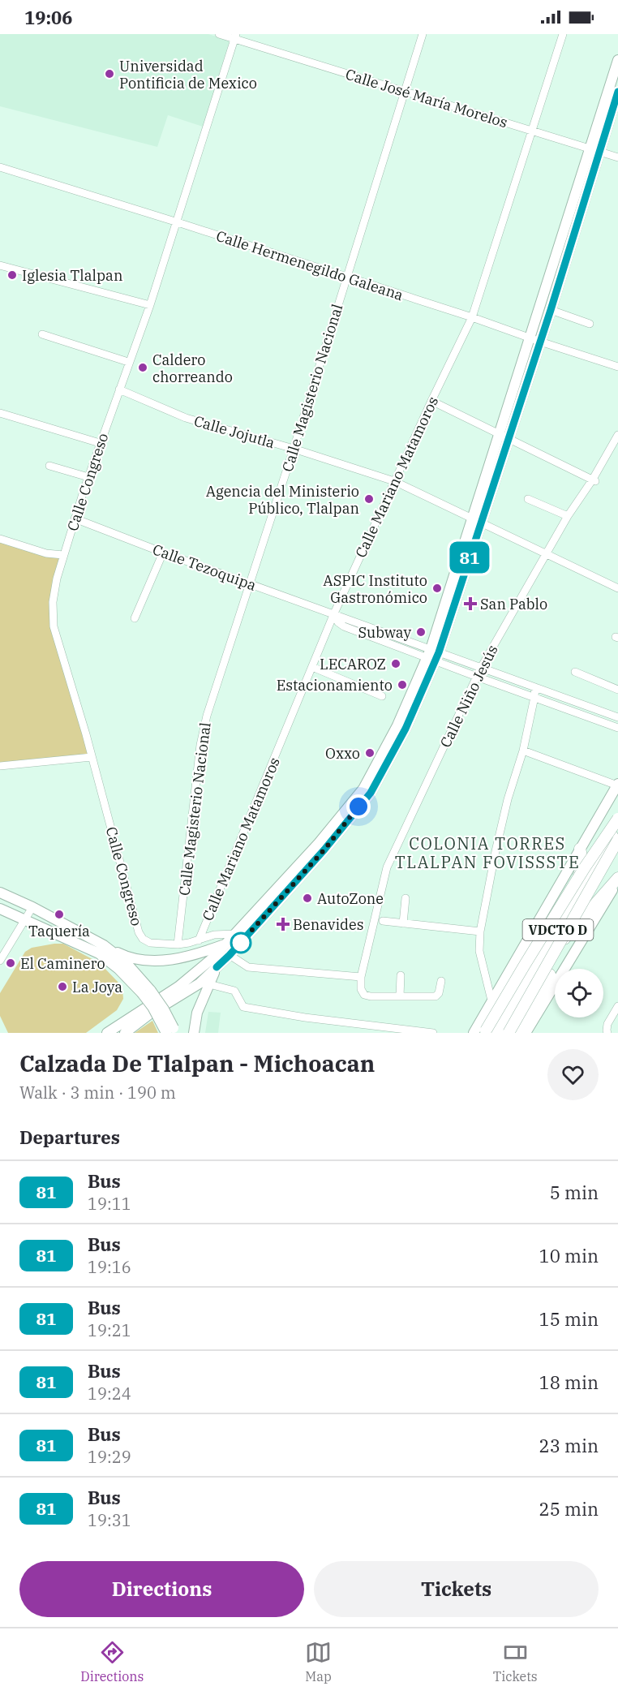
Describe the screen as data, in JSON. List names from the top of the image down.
{
  "streets": {
    "highway": ["VDCTO D"],
    "street": [
      "Calle José María Morelos",
      "Calle Hermenegildo Galeana",
      "Calle Magisterio Nacional",
      "Calle Jojutla",
      "Calle Mariano Matamoros",
      "Calle Congreso",
      "Calle Tezoquipa",
      "Calle Niño Jesús"
    ]
  },
  "crossings": [
    ["Calle José María Morelos", "Calle Magisterio Nacional"],
    ["Calle José María Morelos", "Calle Mariano Matamoros"],
    ["Calle José María Morelos", "Calle Congreso"],
    ["Calle Hermenegildo Galeana", "Calle Magisterio Nacional"],
    ["Calle Hermenegildo Galeana", "Calle Mariano Matamoros"],
    ["Calle Hermenegildo Galeana", "Calle Congreso"],
    ["Calle Magisterio Nacional", "Calle Jojutla"],
    ["Calle Magisterio Nacional", "Calle Congreso"],
    ["Calle Magisterio Nacional", "Calle Tezoquipa"],
    ["Calle Jojutla", "Calle Mariano Matamoros"],
    ["Calle Jojutla", "Calle Congreso"],
    ["Calle Jojutla", "Calle Niño Jesús"],
    ["Calle Mariano Matamoros", "Calle Tezoquipa"],
    ["Calle Congreso", "Calle Tezoquipa"],
    ["Calle Tezoquipa", "Calle Niño Jesús"]
  ],
  "districts": ["COLONIA TORRES TLALPAN FOVISSSTE"],
  "places": {
    "other": [
      "Universidad Pontificia de Mexico",
      "Iglesia Tlalpan",
      "Caldero chorreando",
      "Agencia del Ministerio Público, Tlalpan",
      "ASPIC Instituto Gastronómico",
      "Subway",
      "LECAROZ",
      "Estacionamiento",
      "Oxxo",
      "AutoZone",
      "Taquería",
      "El Caminero",
      "La Joya"
    ],
    "health": ["San Pablo", "Benavides"]
  },
  "lines": ["bus line 81"],
  "page": {
    "status": "19:06",
    "on_map": "81",
    "heading": [
      ["Calzada De Tlalpan - Michoacan", "Walk · 3 min · 190 m"],
      "Departures"
    ],
    "list": [
      {
        "mark": "81",
        "name": "Bus",
        "note": "19:11",
        "value": "5 min"
      },
      {
        "mark": "81",
        "name": "Bus",
        "note": "19:16",
        "value": "10 min"
      },
      {
        "mark": "81",
        "name": "Bus",
        "note": "19:21",
        "value": "15 min"
      },
      {
        "mark": "81",
        "name": "Bus",
        "note": "19:24",
        "value": "18 min"
      },
      {
        "mark": "81",
        "name": "Bus",
        "note": "19:29",
        "value": "23 min"
      },
      {
        "mark": "81",
        "name": "Bus",
        "note": "19:31",
        "value": "25 min"
      }
    ],
    "buttons": ["Directions", "Tickets"],
    "tabs": ["Directions", "Map", "Tickets"]
  }
}
